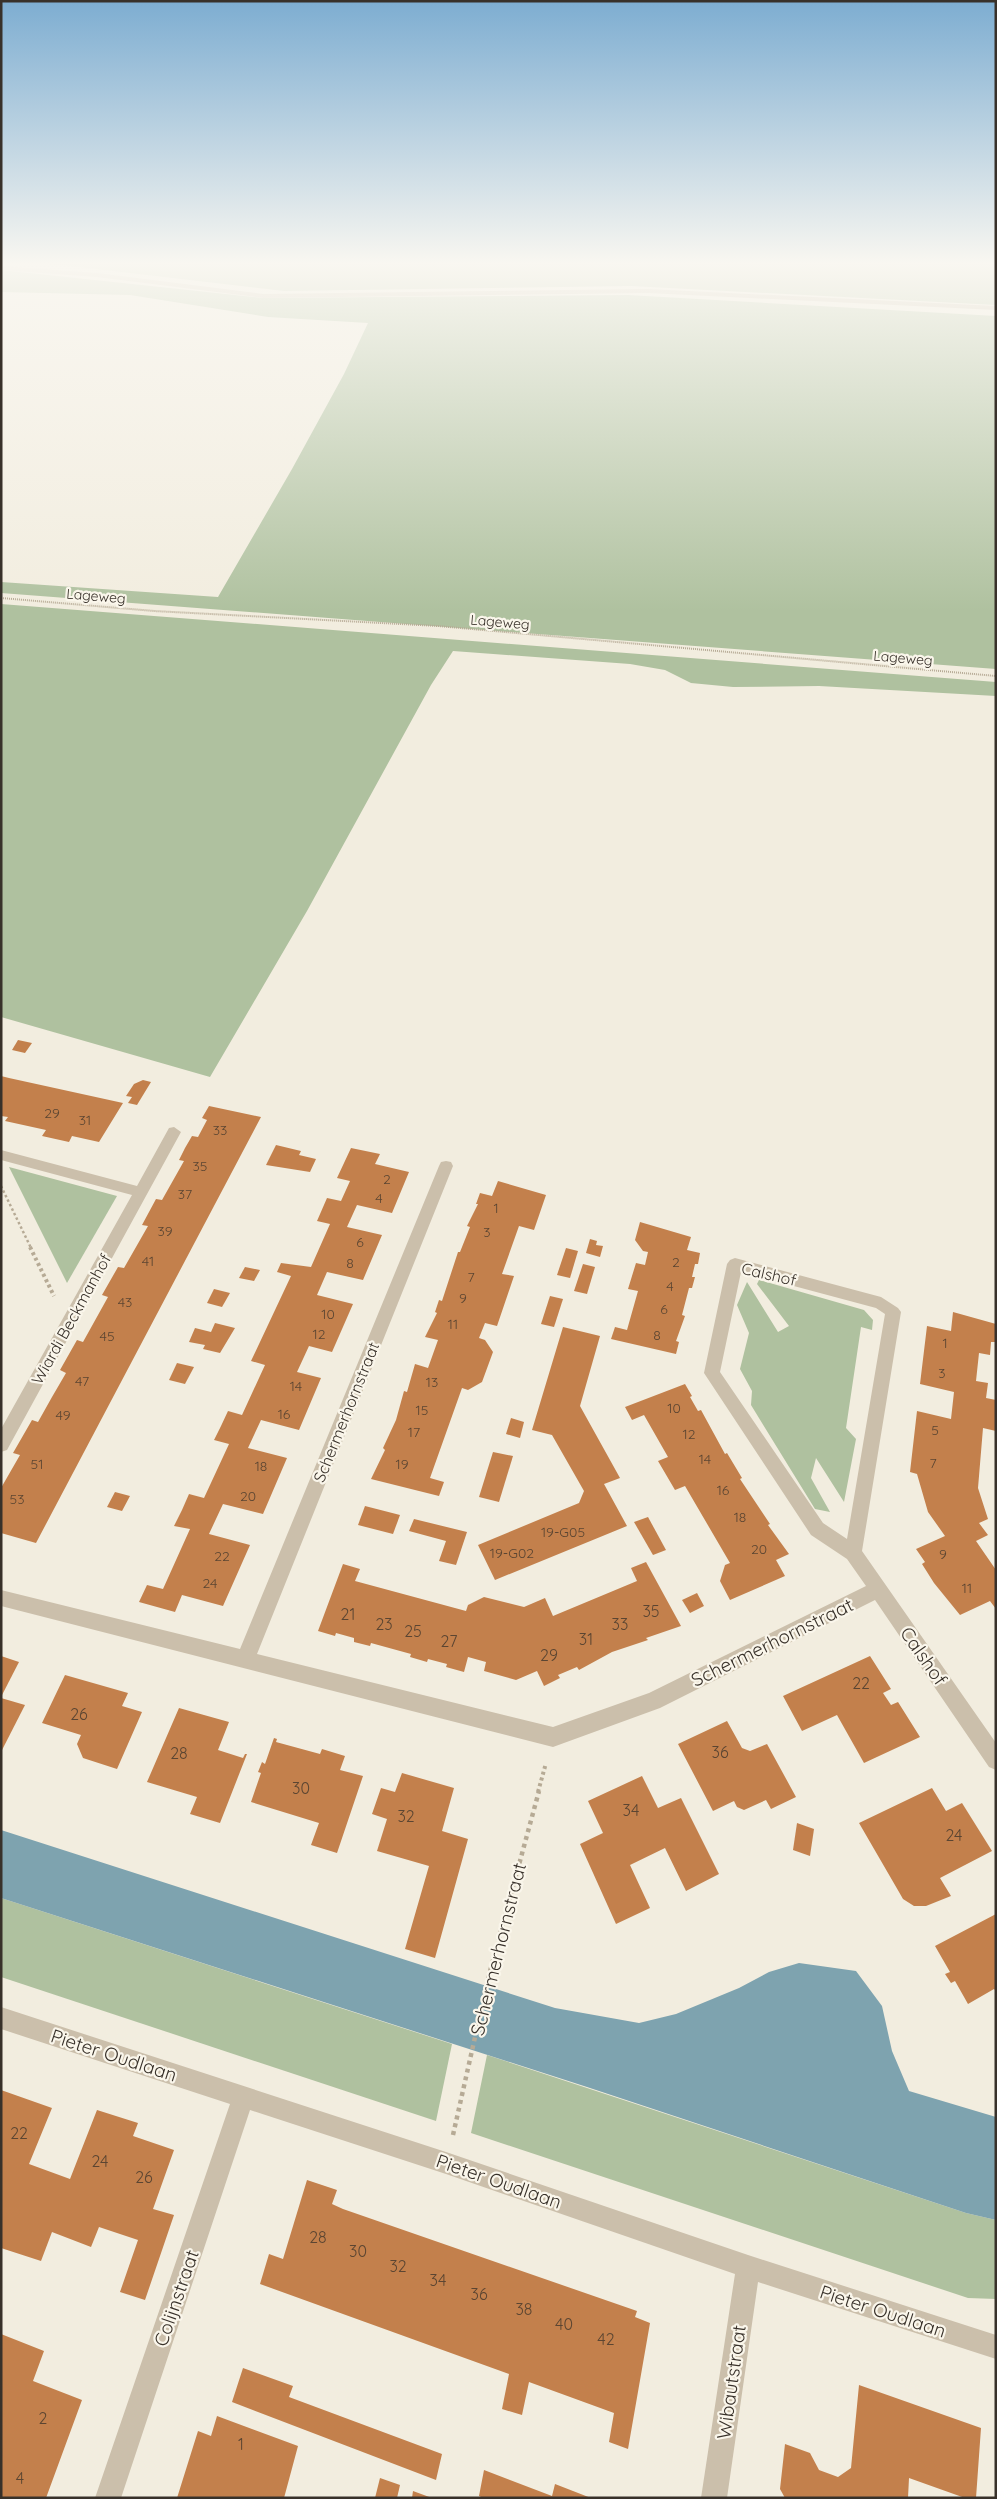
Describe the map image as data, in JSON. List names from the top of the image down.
{
  "streets": {
    "street": [
      "Calshof",
      "Wiardi Beckmanhof",
      "Schermerhornstraat",
      "Pieter Oudlaan",
      "Colijnstraat",
      "Wibautstraat"
    ],
    "path": ["Lageweg"]
  },
  "crossings": [
    ["Calshof", "Schermerhornstraat"],
    ["Schermerhornstraat", "Pieter Oudlaan"],
    ["Pieter Oudlaan", "Colijnstraat"],
    ["Pieter Oudlaan", "Wibautstraat"]
  ],
  "house_numbers": [
    "29",
    "31",
    "33",
    "35",
    "2",
    "37",
    "4",
    "1",
    "39",
    "3",
    "6",
    "41",
    "2",
    "8",
    "7",
    "4",
    "9",
    "43",
    "6",
    "10",
    "11",
    "12",
    "8",
    "45",
    "1",
    "3",
    "47",
    "13",
    "14",
    "10",
    "15",
    "16",
    "49",
    "5",
    "17",
    "12",
    "14",
    "7",
    "51",
    "19",
    "18",
    "16",
    "20",
    "53",
    "18",
    "19-G05",
    "20",
    "19-G02",
    "9",
    "22",
    "24",
    "11",
    "35",
    "21",
    "23",
    "33",
    "25",
    "31",
    "27",
    "29",
    "22",
    "26",
    "36",
    "28",
    "30",
    "34",
    "32",
    "24",
    "22",
    "24",
    "26",
    "28",
    "30",
    "32",
    "34",
    "36",
    "38",
    "40",
    "42",
    "2",
    "1",
    "4"
  ]
}
